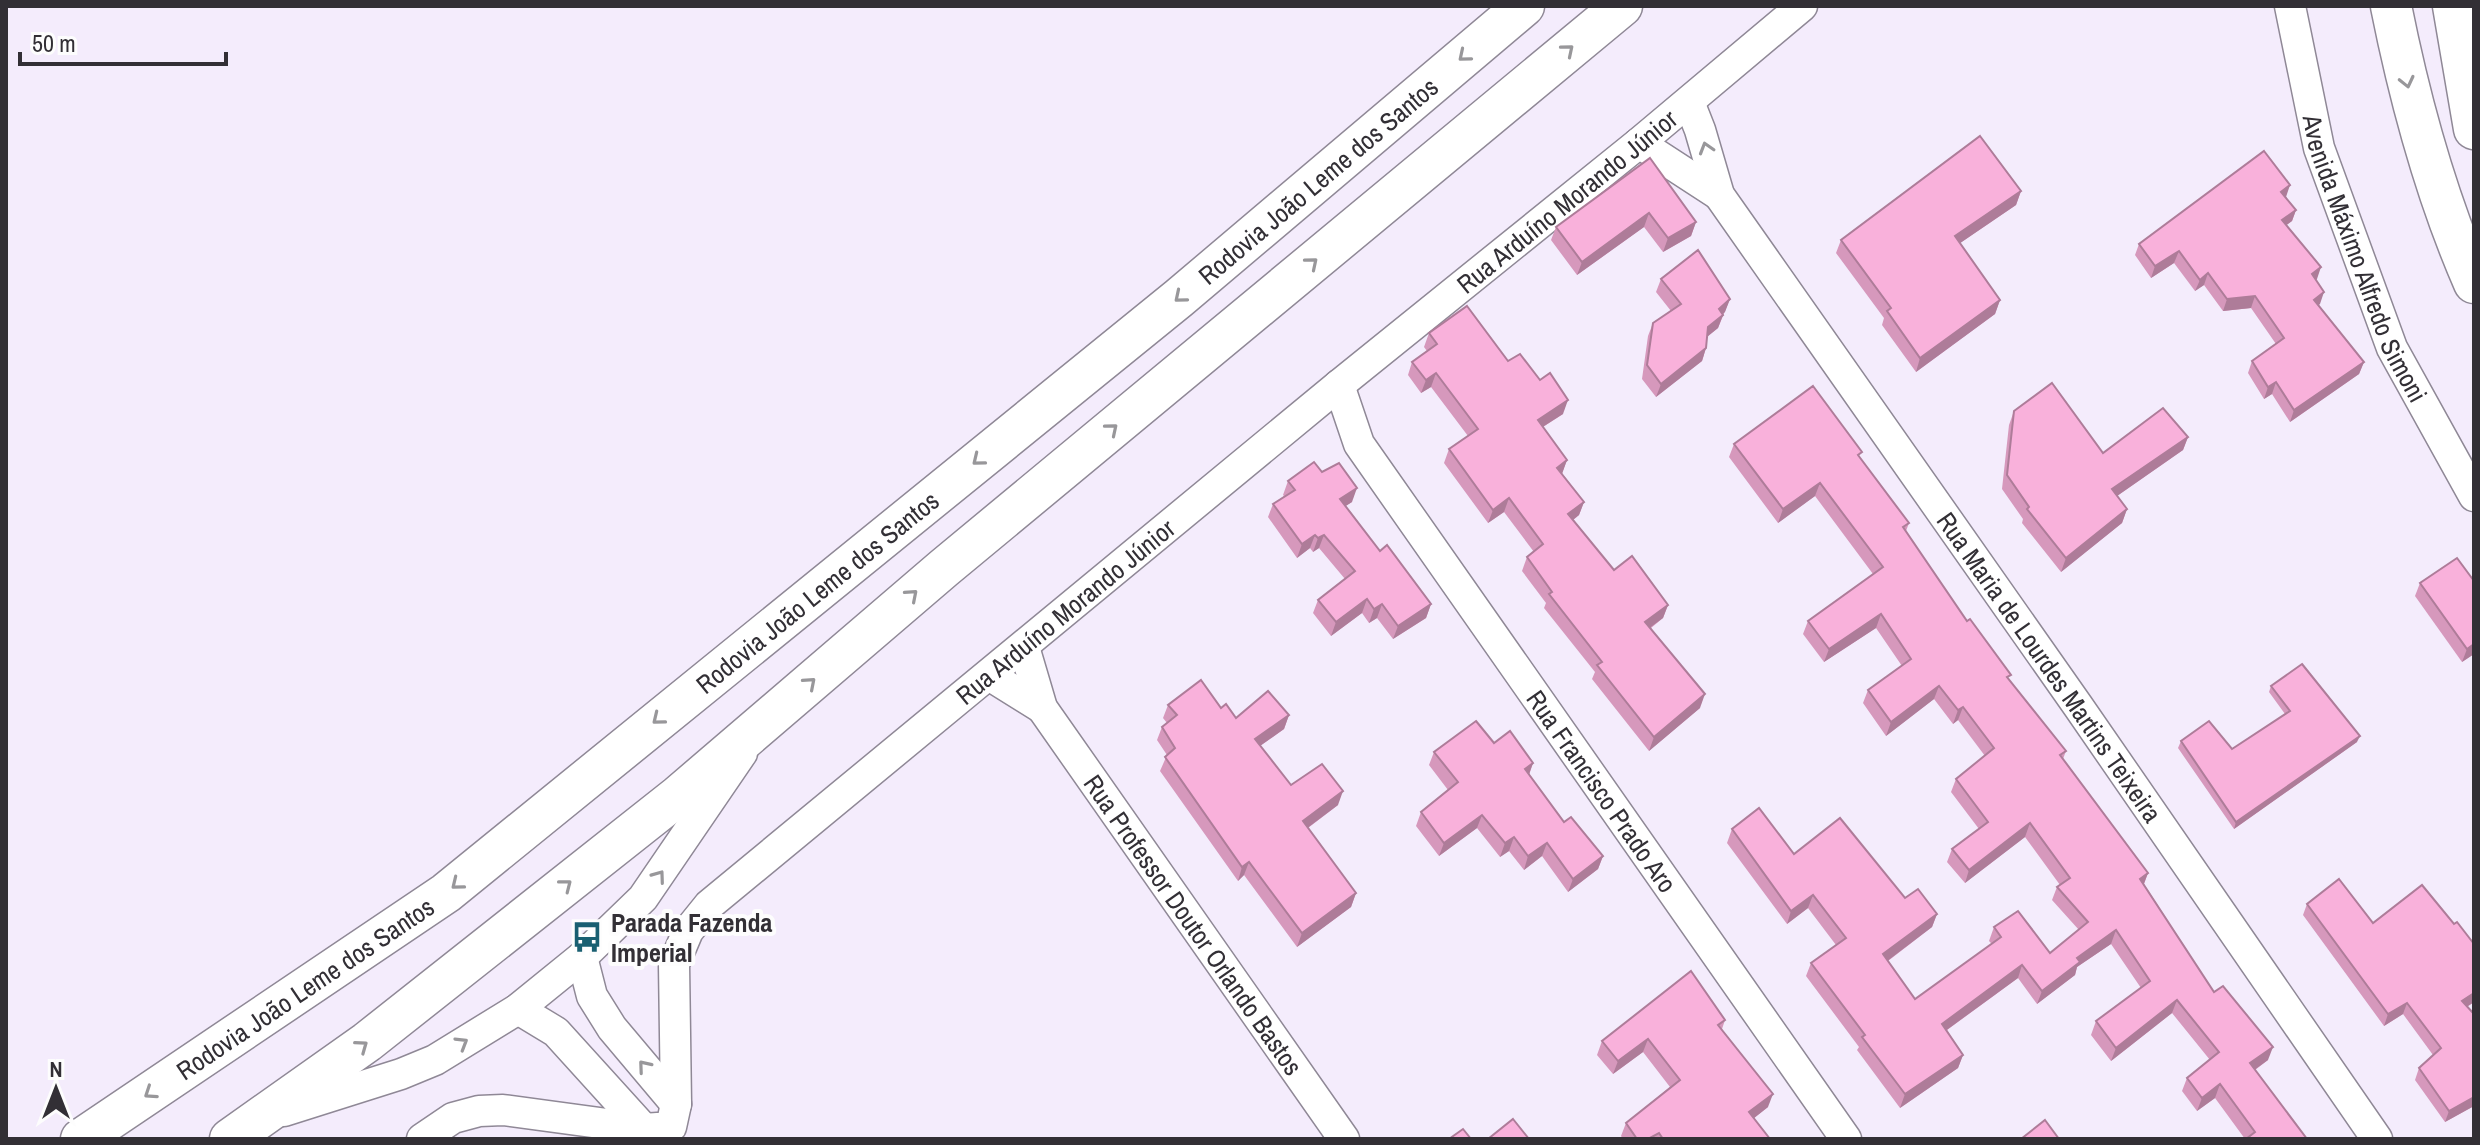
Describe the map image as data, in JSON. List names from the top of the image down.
{
  "streets": {
    "main road": ["Rodovia João Leme dos Santos"],
    "street": [
      "Rua Arduíno Morando Júnior",
      "Avenida Máximo Alfredo Simoni",
      "Rua Maria de Lourdes Martins Teixeira",
      "Rua Francisco Prado Aro",
      "Rua Professor Doutor Orlando Bastos"
    ]
  },
  "crossings": [
    ["Rua Arduíno Morando Júnior", "Rua Maria de Lourdes Martins Teixeira"],
    ["Rua Arduíno Morando Júnior", "Rua Francisco Prado Aro"],
    ["Rua Arduíno Morando Júnior", "Rua Professor Doutor Orlando Bastos"]
  ],
  "places": {
    "bus stop": ["Parada Fazenda Imperial"]
  },
  "scale_bar": "50 m",
  "north": "top"
}
